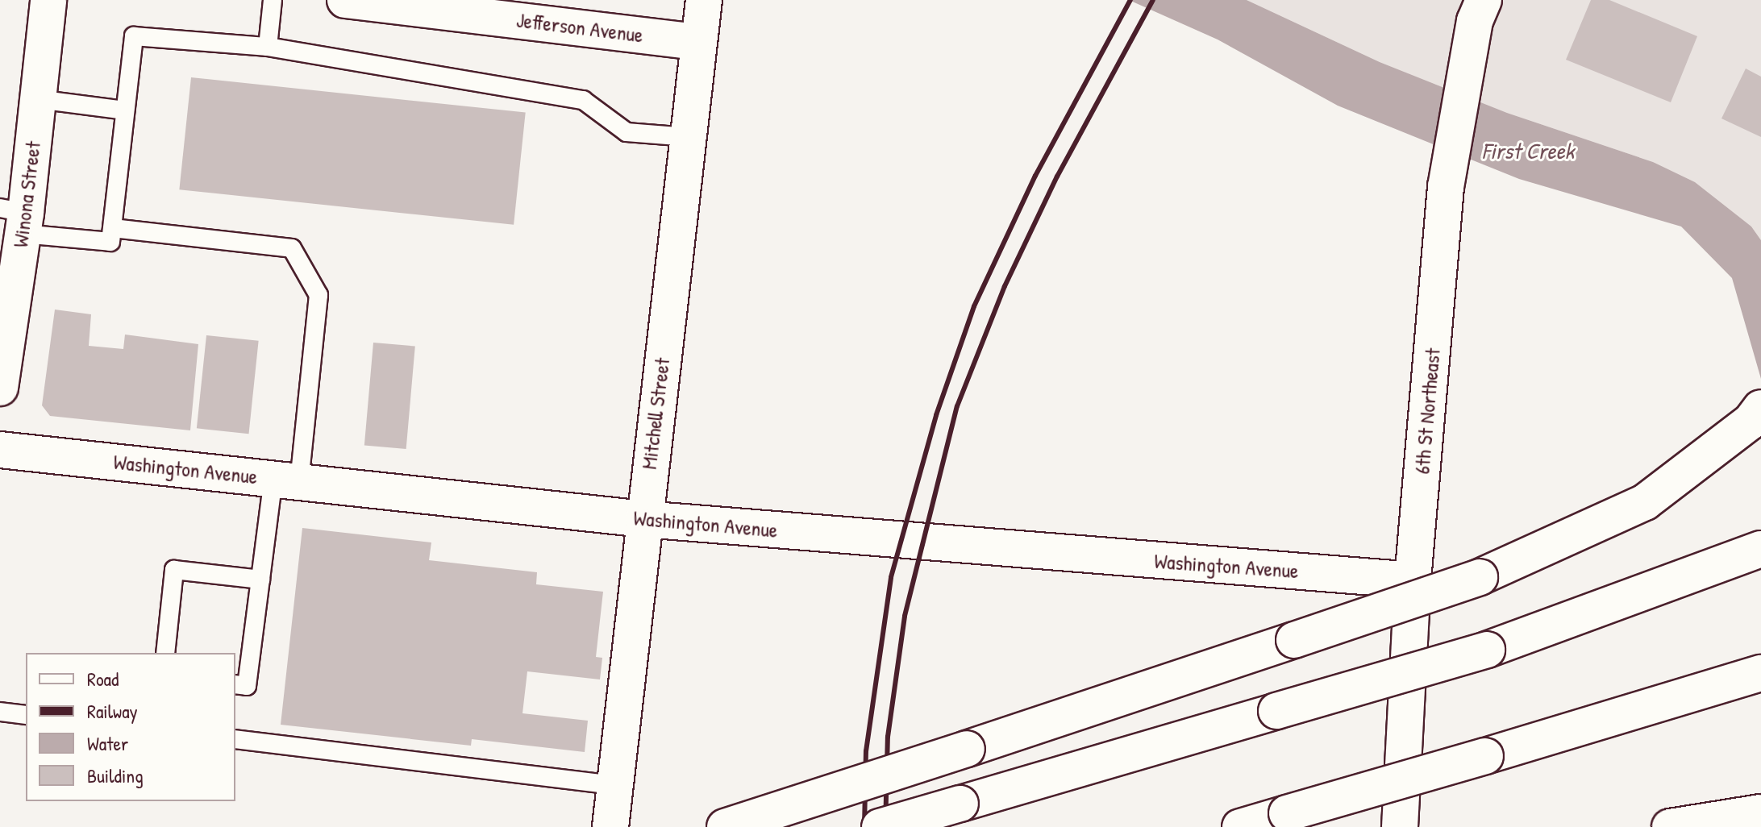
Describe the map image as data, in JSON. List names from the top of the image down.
{
  "streets": {
    "main road": [
      "Jefferson Avenue",
      "Winona Street",
      "6th St Northeast",
      "Mitchell Street",
      "Washington Avenue"
    ]
  },
  "crossings": [
    ["Jefferson Avenue", "Mitchell Street"],
    ["6th St Northeast", "Washington Avenue"],
    ["Mitchell Street", "Washington Avenue"]
  ],
  "water": ["First Creek"],
  "legend": [
    "Road",
    "Railway",
    "Water",
    "Building"
  ]
}
